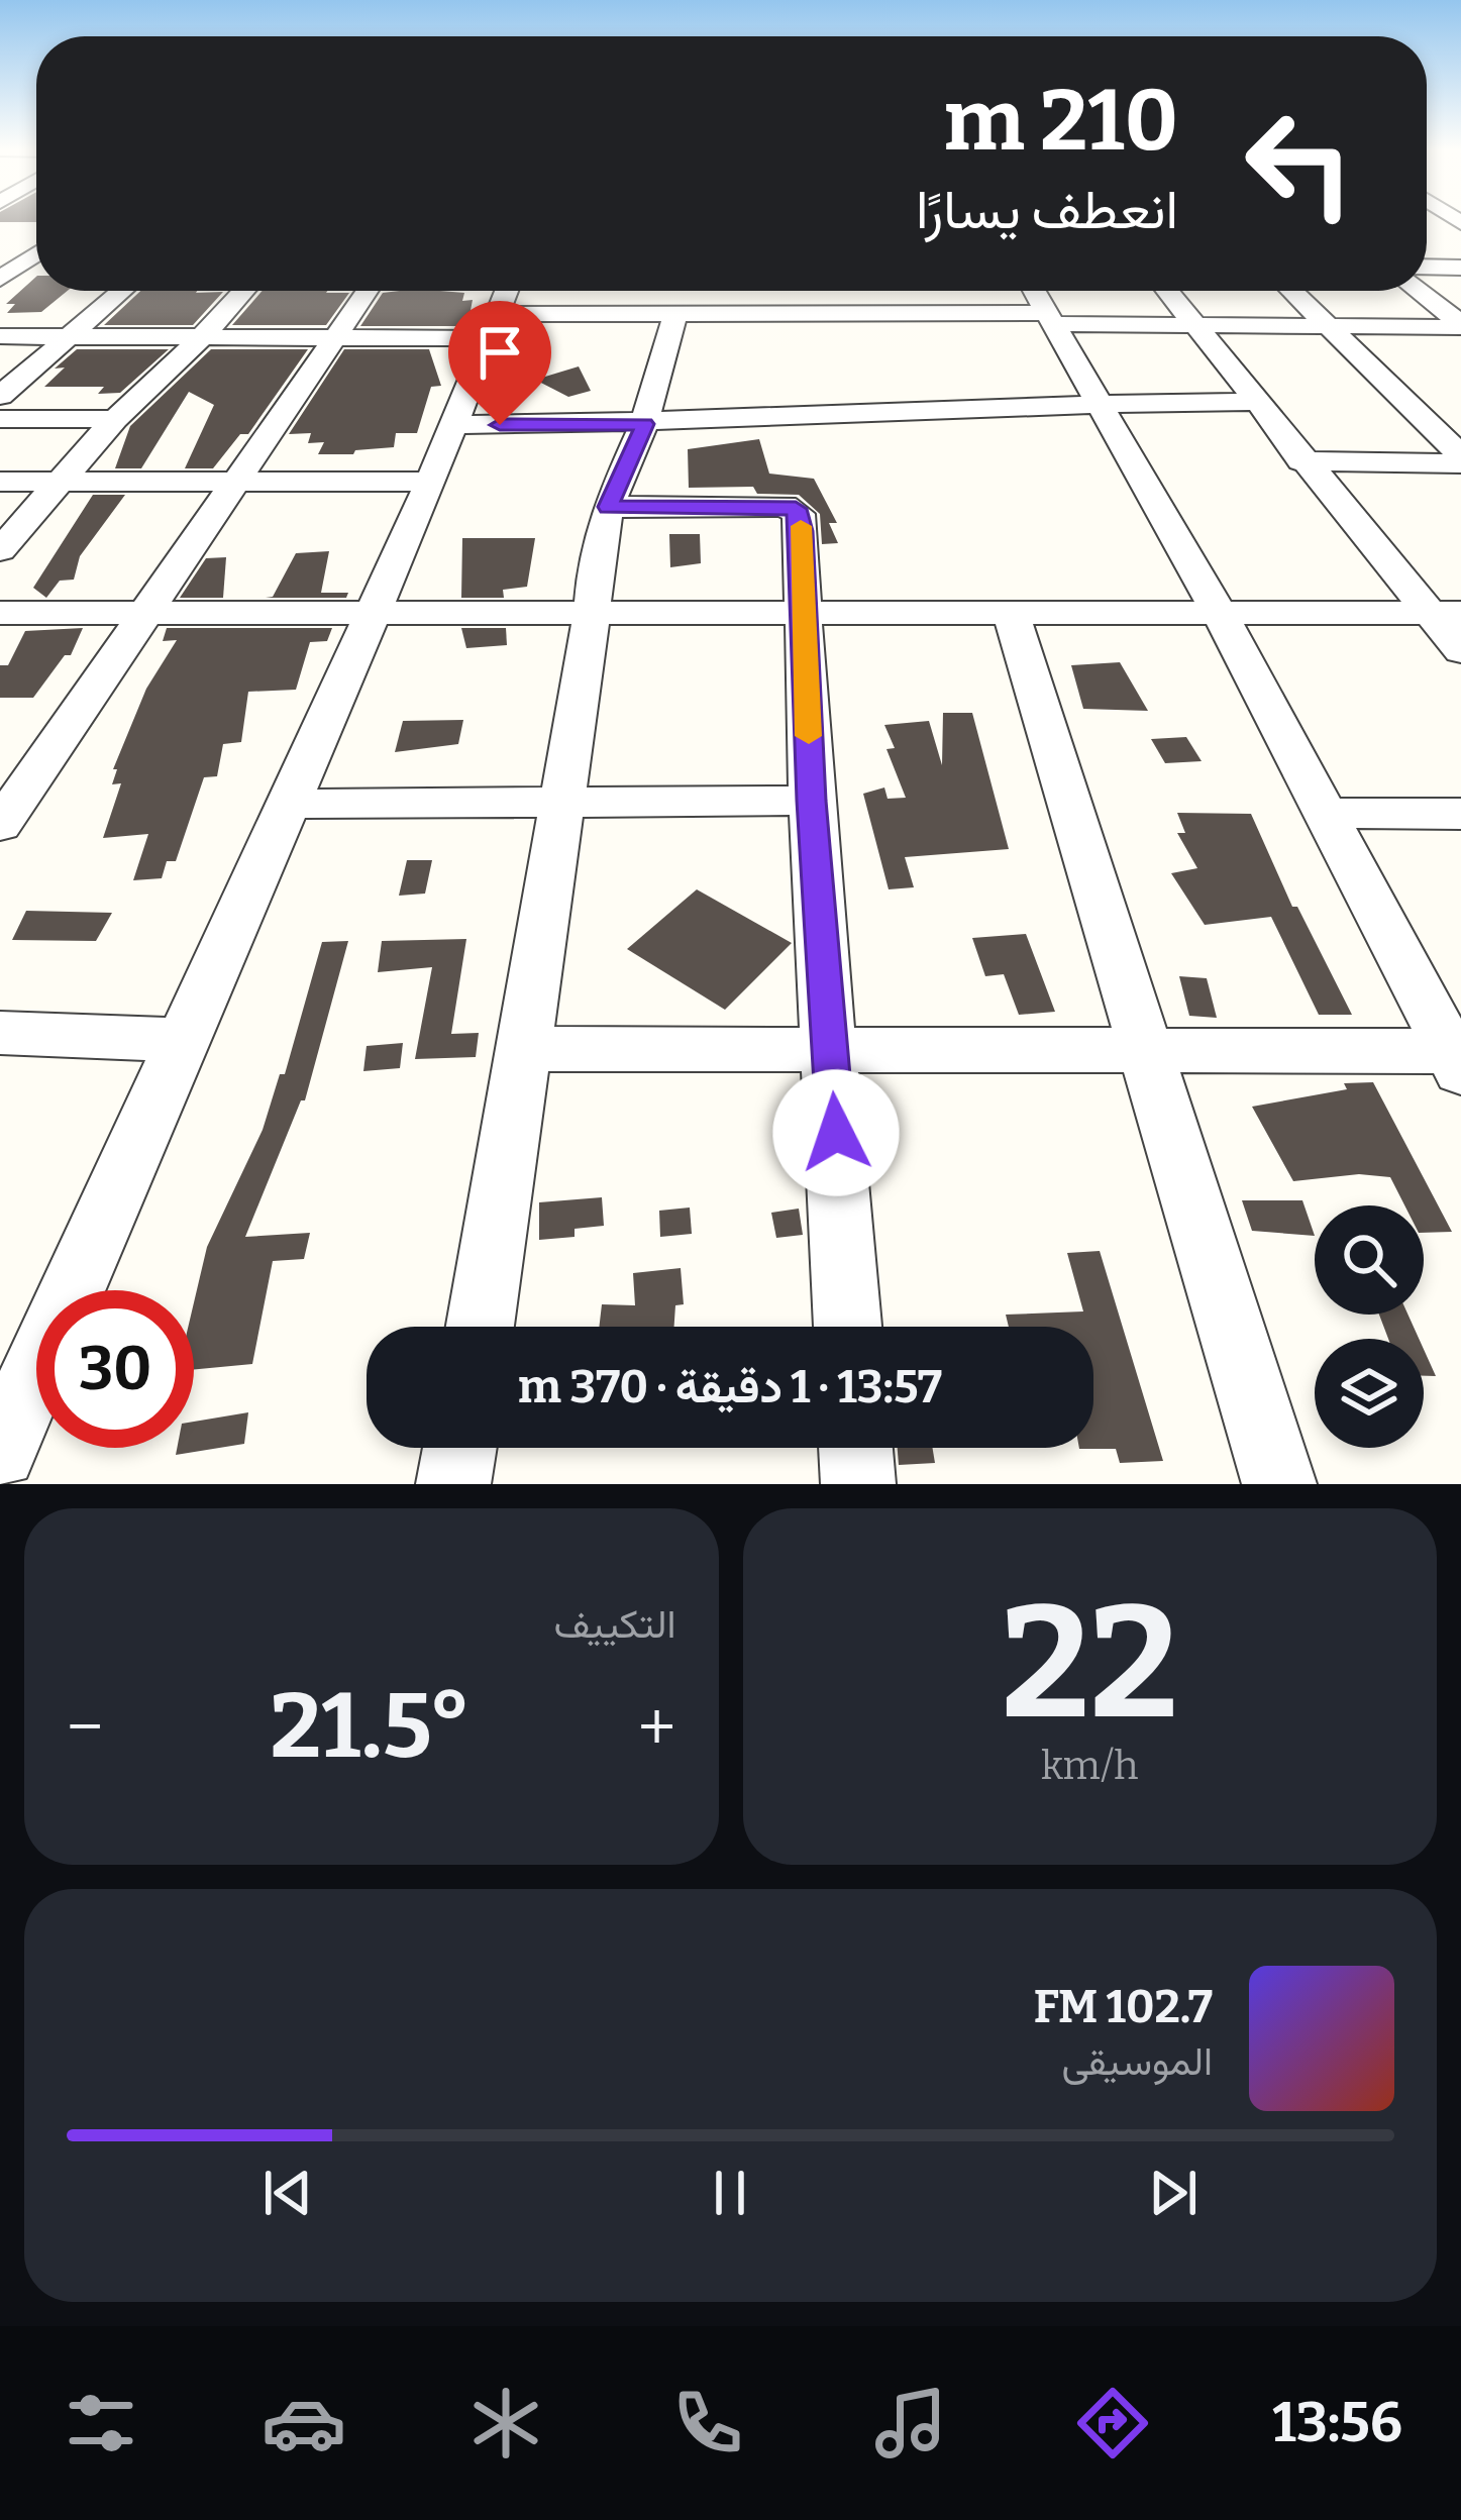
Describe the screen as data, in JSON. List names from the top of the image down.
{
  "page": {
    "turn": ["210 m", "انعطف يسارًا"],
    "limit": "30",
    "trip": "13:57 · 1 دقيقة · 370 m",
    "tile": [
      ["22", "km/h"],
      "التكييف"
    ],
    "heat": ["−", "21.5°", "+"],
    "song": ["102.7 FM", "الموسيقى"],
    "tabs": "13:56"
  }
}
